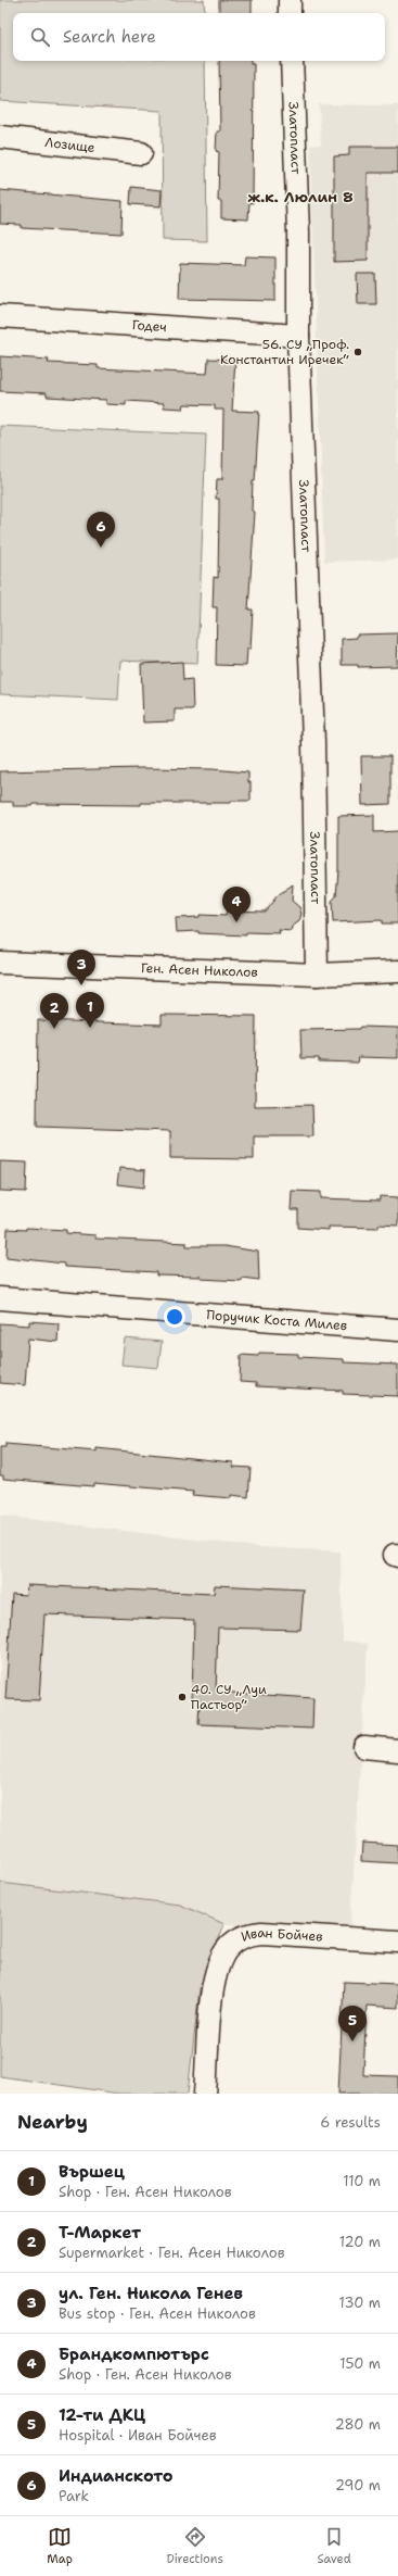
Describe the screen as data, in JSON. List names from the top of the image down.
{
  "streets": {
    "street": [
      "Златопласт",
      "Лозище",
      "Годеч",
      "Ген. Асен Николов",
      "Поручик Коста Милев",
      "Иван Бойчев"
    ]
  },
  "crossings": [
    ["Златопласт", "Годеч"],
    ["Златопласт", "Ген. Асен Николов"]
  ],
  "districts": ["ж.к. Люлин 8"],
  "places": ["56. СУ „Проф. Константин Иречек“", "40. СУ „Луи Пастьор“"],
  "page": {
    "search": "Search here",
    "pins": [
      "6",
      "4",
      "3",
      "1",
      "2",
      "5"
    ],
    "heading": ["Nearby", "6 results"],
    "list": [
      {
        "mark": "1",
        "name": "Вършец",
        "note": "Shop · Ген. Асен Николов",
        "value": "110 m"
      },
      {
        "mark": "2",
        "name": "Т-Маркет",
        "note": "Supermarket · Ген. Асен Николов",
        "value": "120 m"
      },
      {
        "mark": "3",
        "name": "ул. Ген. Никола Генев",
        "note": "Bus stop · Ген. Асен Николов",
        "value": "130 m"
      },
      {
        "mark": "4",
        "name": "Брандкомпютърс",
        "note": "Shop · Ген. Асен Николов",
        "value": "150 m"
      },
      {
        "mark": "5",
        "name": "12-ти ДКЦ",
        "note": "Hospital · Иван Бойчев",
        "value": "280 m"
      },
      {
        "mark": "6",
        "name": "Индианското",
        "note": "Park",
        "value": "290 m"
      }
    ],
    "nav": ["Map", "Directions", "Saved"]
  }
}
